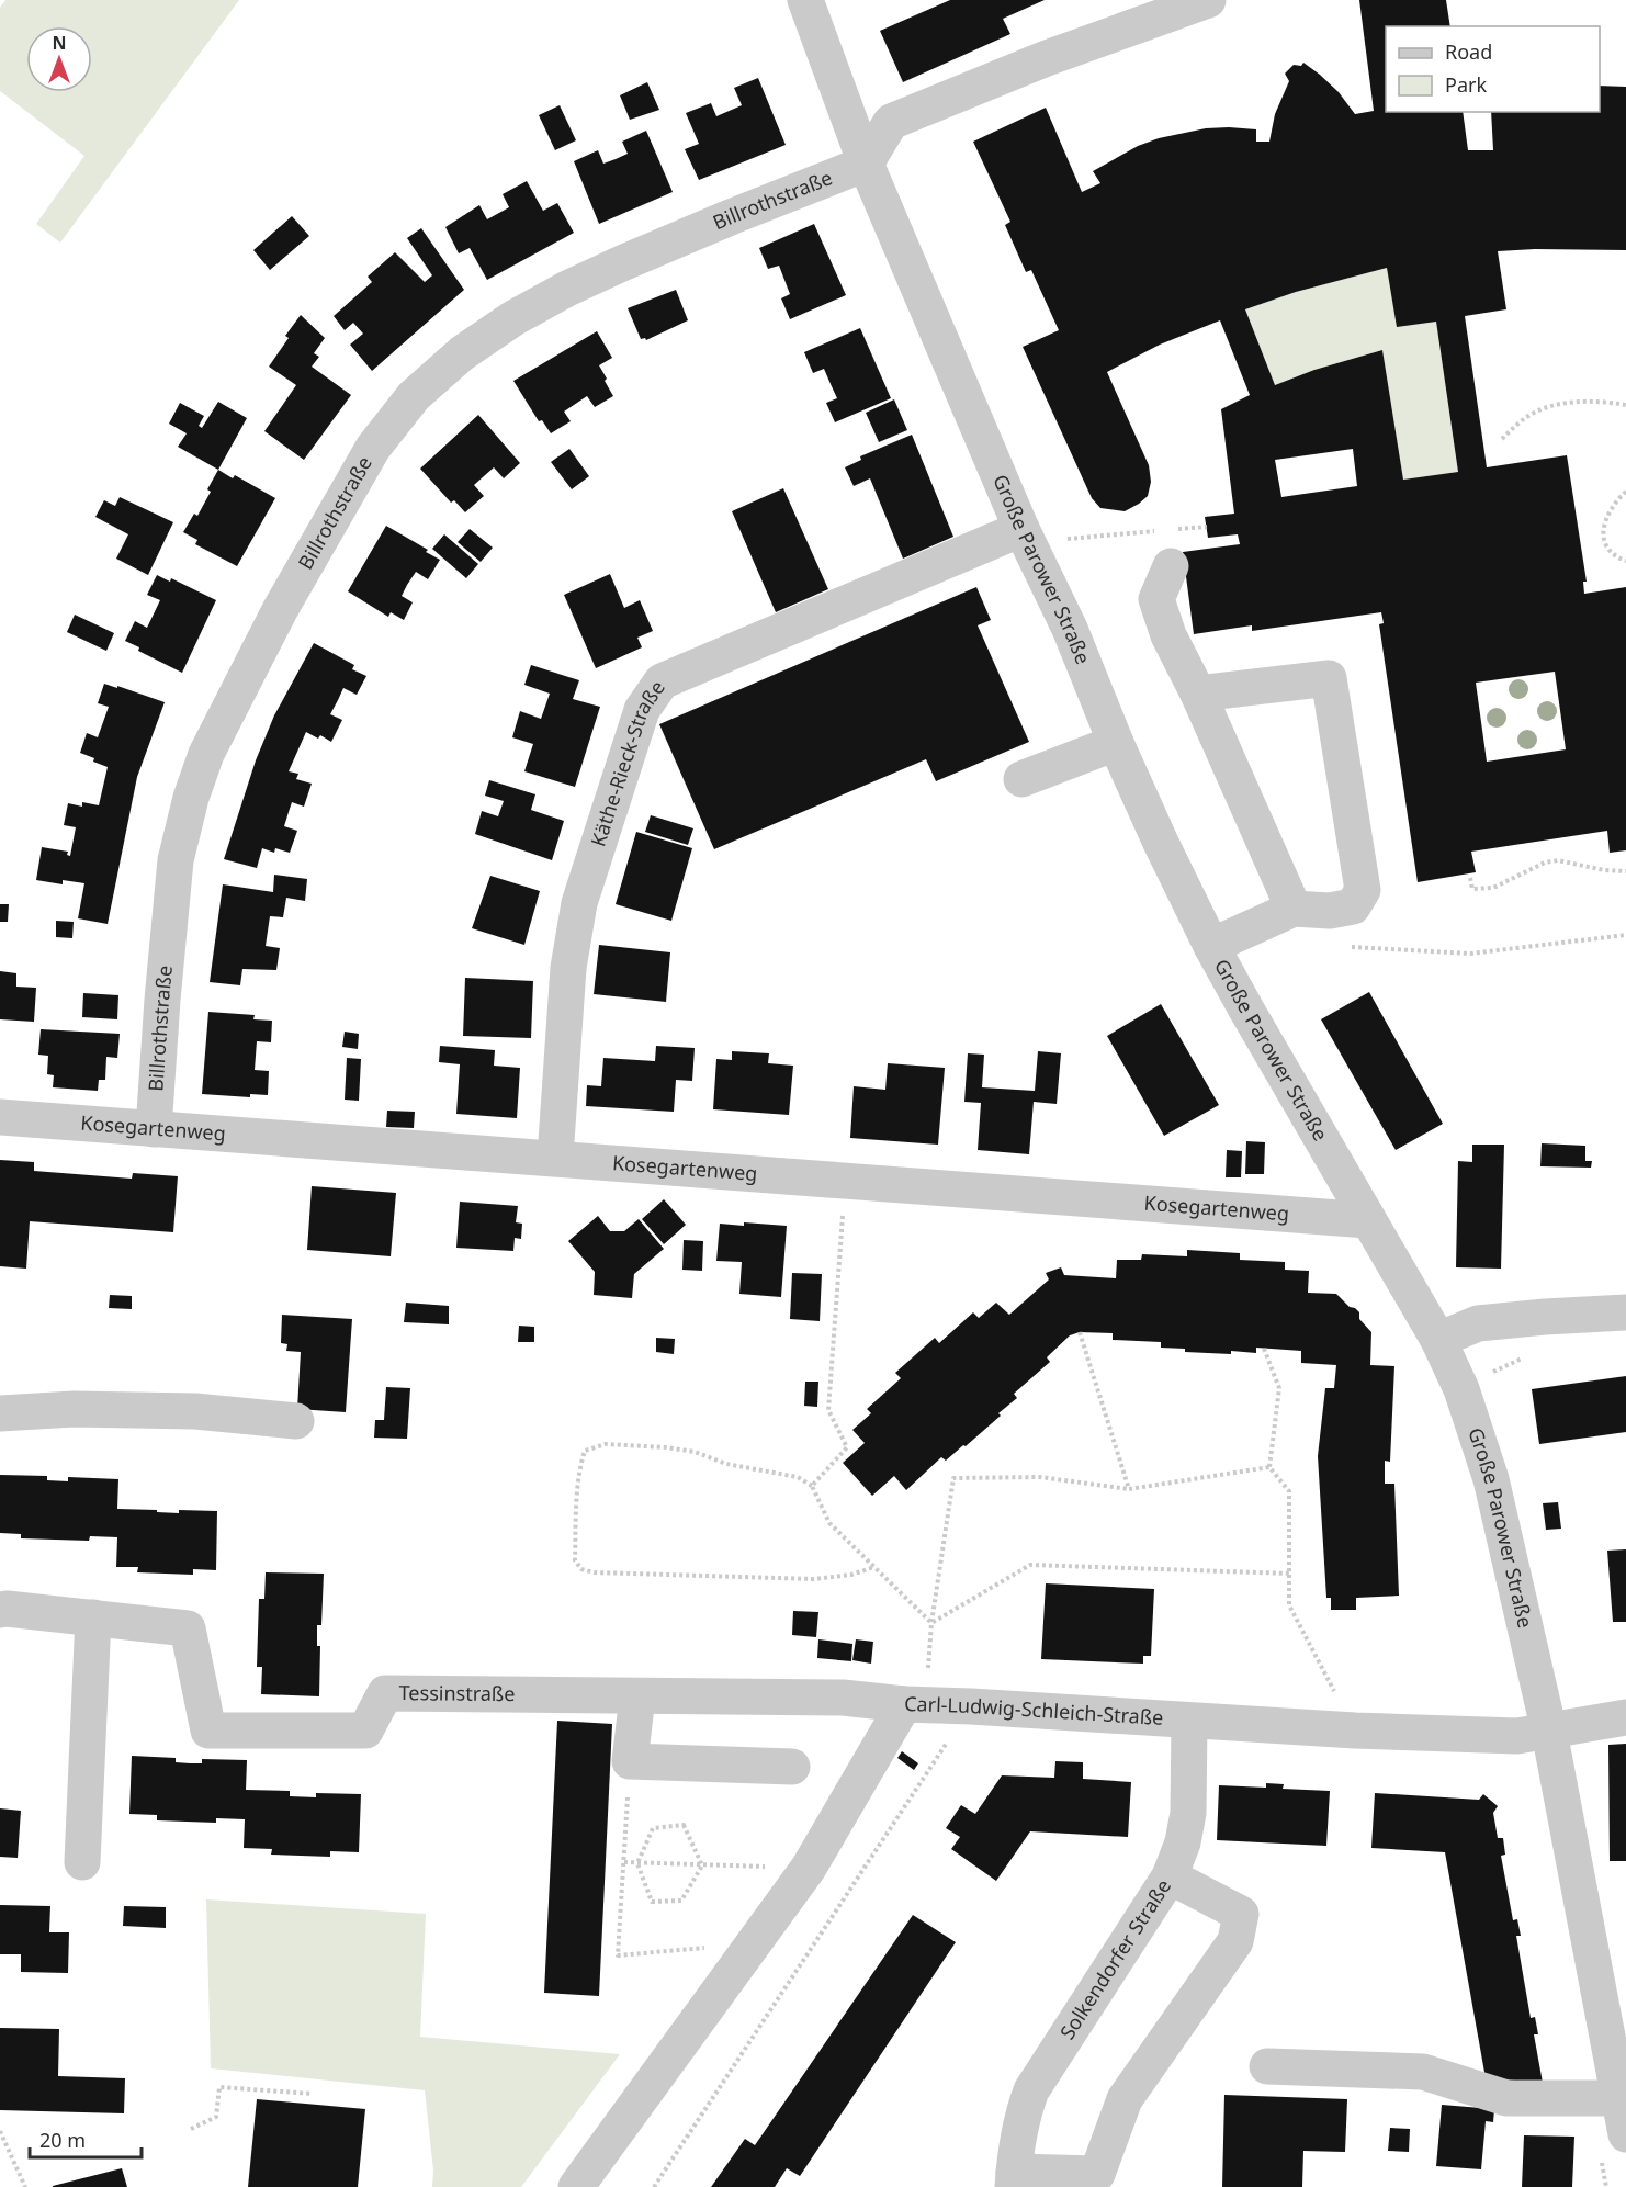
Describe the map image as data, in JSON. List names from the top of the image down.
{
  "streets": {
    "street": [
      "Billrothstraße",
      "Große Parower Straße",
      "Käthe-Rieck-Straße",
      "Kosegartenweg",
      "Tessinstraße",
      "Carl-Ludwig-Schleich-Straße",
      "Solkendorfer Straße"
    ]
  },
  "crossings": [
    ["Billrothstraße", "Große Parower Straße"],
    ["Billrothstraße", "Kosegartenweg"],
    ["Große Parower Straße", "Käthe-Rieck-Straße"],
    ["Große Parower Straße", "Kosegartenweg"],
    ["Große Parower Straße", "Carl-Ludwig-Schleich-Straße"],
    ["Käthe-Rieck-Straße", "Kosegartenweg"],
    ["Tessinstraße", "Carl-Ludwig-Schleich-Straße"],
    ["Carl-Ludwig-Schleich-Straße", "Solkendorfer Straße"]
  ],
  "legend": ["Road", "Park"],
  "scale_bar": "20 m",
  "north": "top"
}
